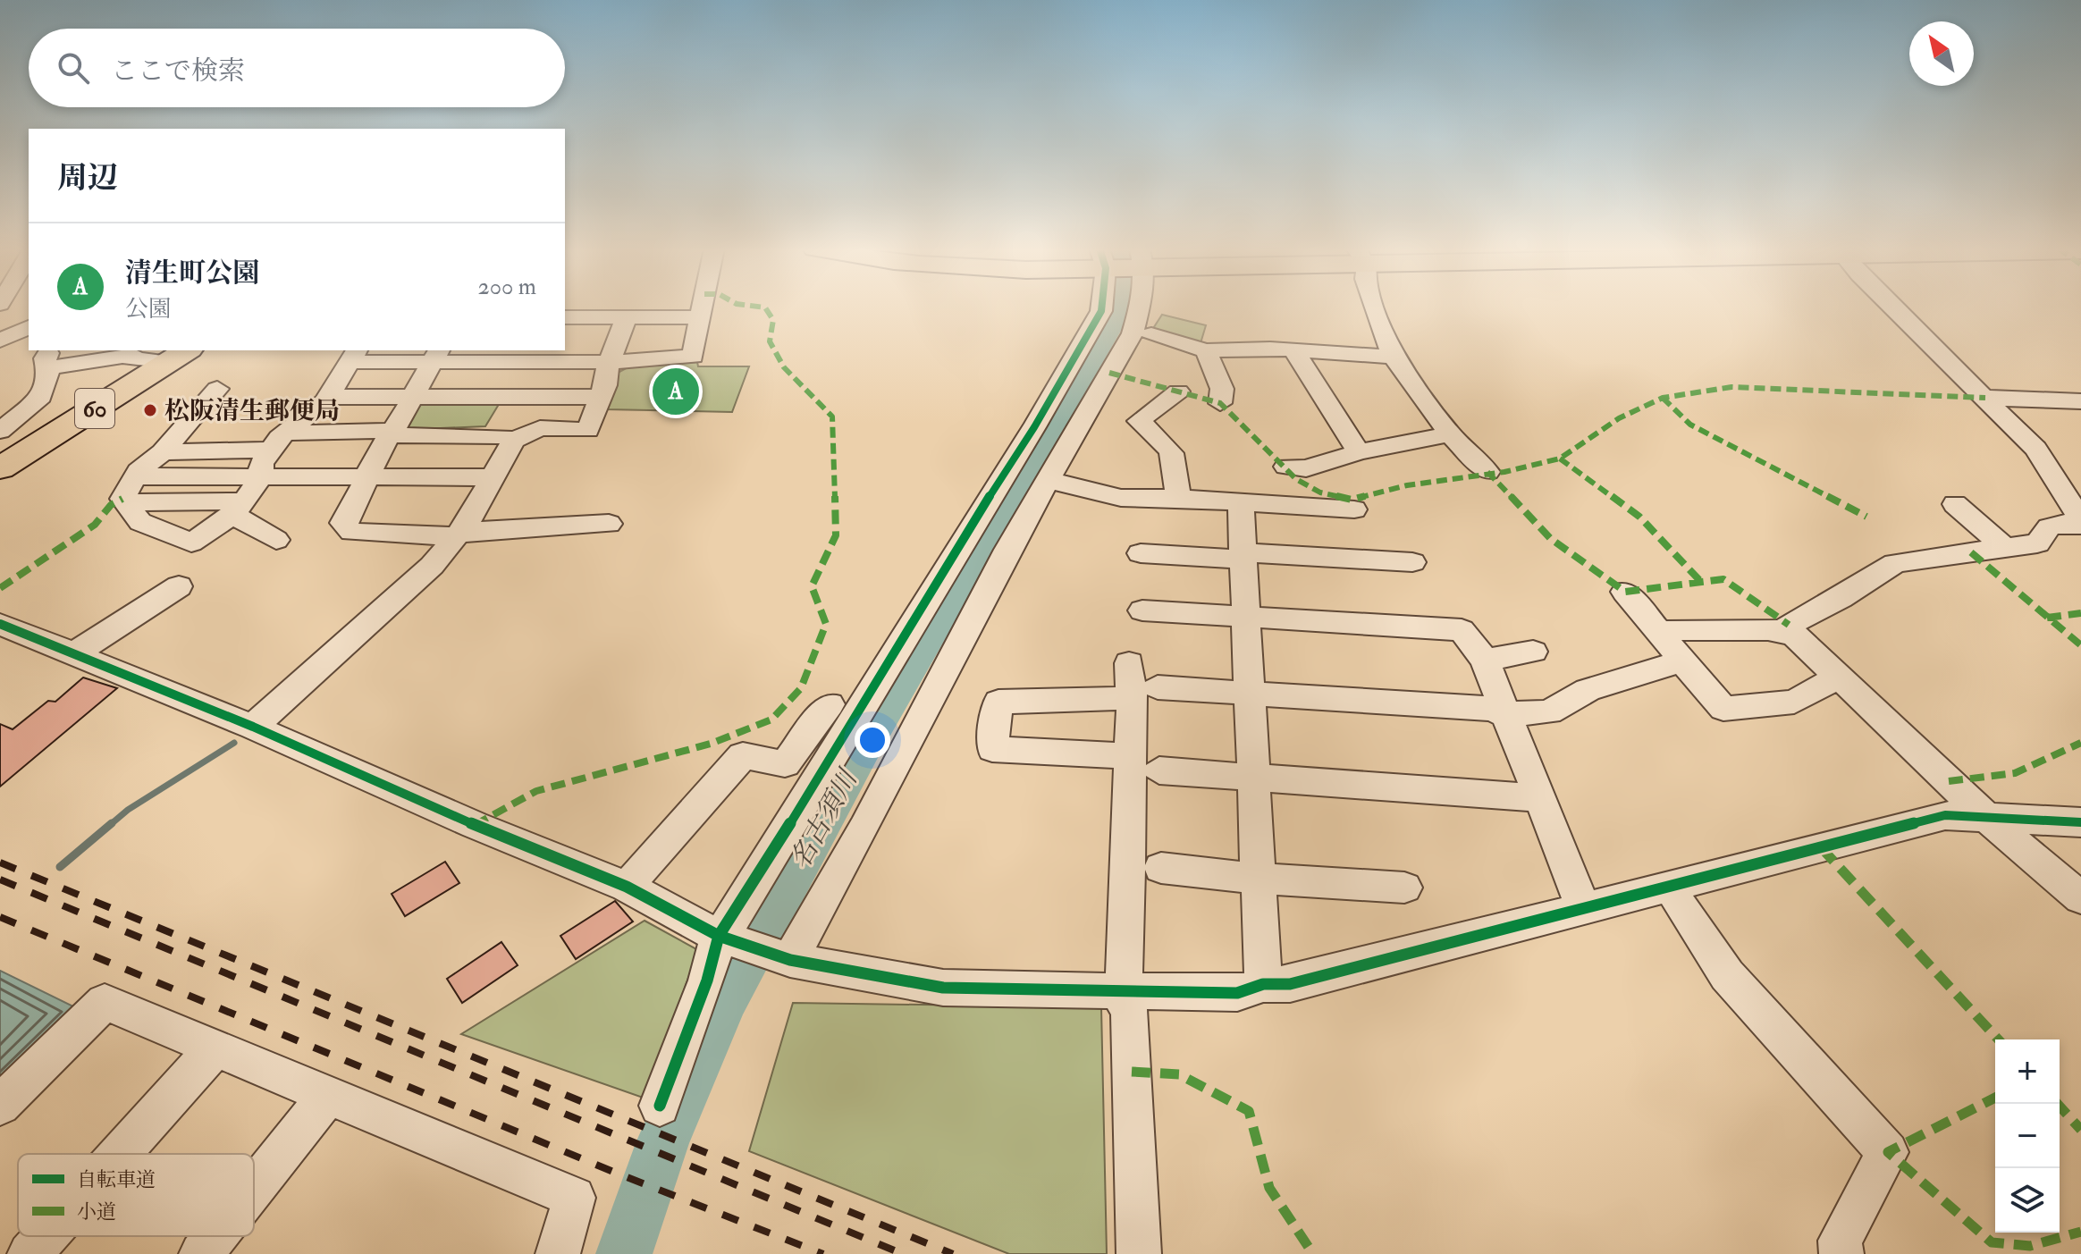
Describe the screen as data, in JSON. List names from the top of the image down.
{
  "streets": {
    "main road": ["60"]
  },
  "water": ["名古須川"],
  "places": ["松阪清生郵便局"],
  "legend": ["自転車道", "小道"],
  "north": "top left",
  "page": {
    "search": "ここで検索",
    "heading": "周辺",
    "list": [
      {
        "mark": "A",
        "name": "清生町公園",
        "note": "公園",
        "value": "200 m"
      }
    ],
    "pins": "A",
    "map_buttons": ["+", "−"]
  }
}
